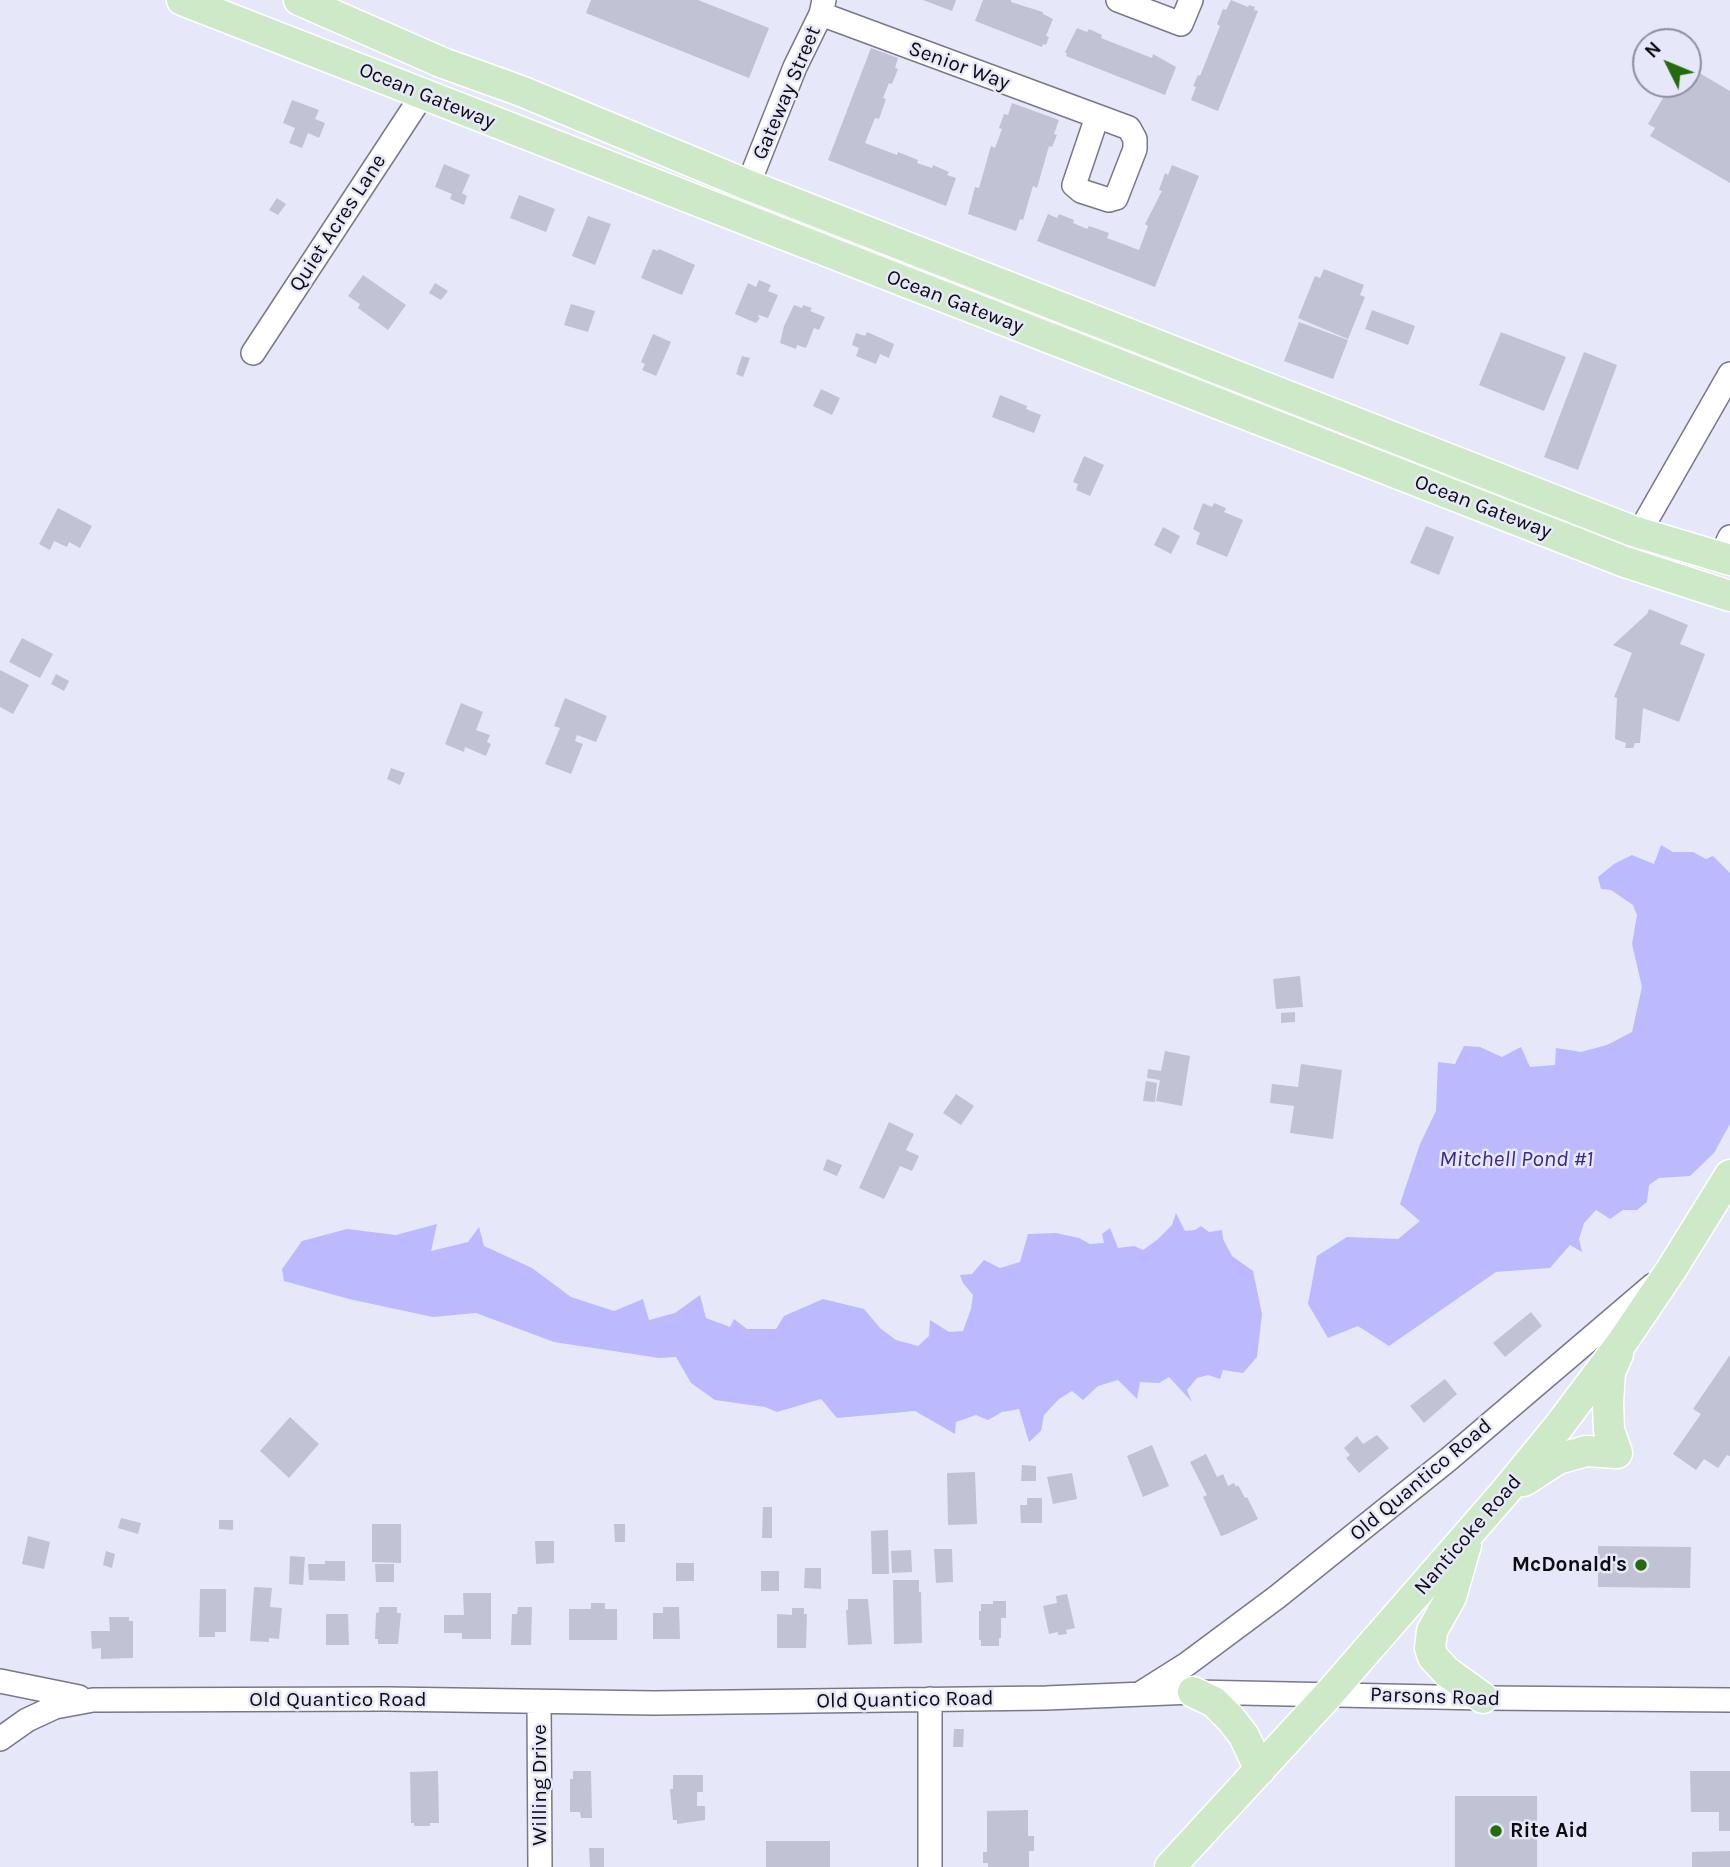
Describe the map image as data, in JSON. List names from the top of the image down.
{
  "streets": {
    "main road": ["Ocean Gateway", "Nanticoke Road"],
    "street": [
      "Senior Way",
      "Gateway Street",
      "Quiet Acres Lane",
      "Old Quantico Road",
      "Parsons Road",
      "Willing Drive"
    ]
  },
  "crossings": [
    ["Senior Way", "Gateway Street"],
    ["Gateway Street", "Ocean Gateway"],
    ["Ocean Gateway", "Quiet Acres Lane"],
    ["Old Quantico Road", "Nanticoke Road"],
    ["Old Quantico Road", "Parsons Road"],
    ["Old Quantico Road", "Willing Drive"],
    ["Nanticoke Road", "Parsons Road"]
  ],
  "water": ["Mitchell Pond #1"],
  "places": ["McDonald's", "Rite Aid"],
  "north": "top left"
}
